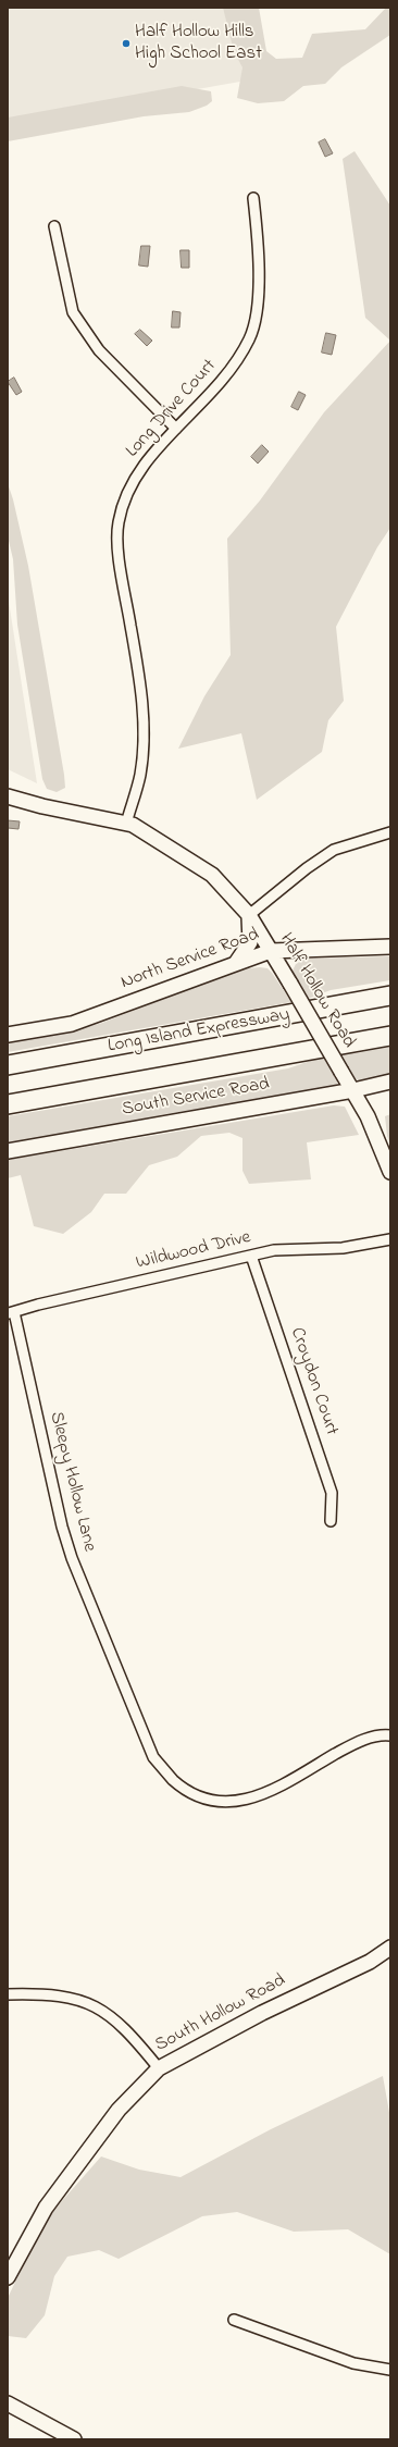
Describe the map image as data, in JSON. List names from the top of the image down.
{
  "streets": {
    "highway": ["Long Island Expressway"],
    "street": [
      "Long Drive Court",
      "North Service Road",
      "Half Hollow Road",
      "South Service Road",
      "Wildwood Drive",
      "Croydon Court",
      "Sleepy Hollow Lane",
      "South Hollow Road"
    ]
  },
  "crossings": [
    ["Long Drive Court", "Half Hollow Road"],
    ["North Service Road", "Half Hollow Road"],
    ["Half Hollow Road", "South Service Road"],
    ["Wildwood Drive", "Croydon Court"],
    ["Wildwood Drive", "Sleepy Hollow Lane"]
  ],
  "places": ["Half Hollow Hills High School East"]
}
